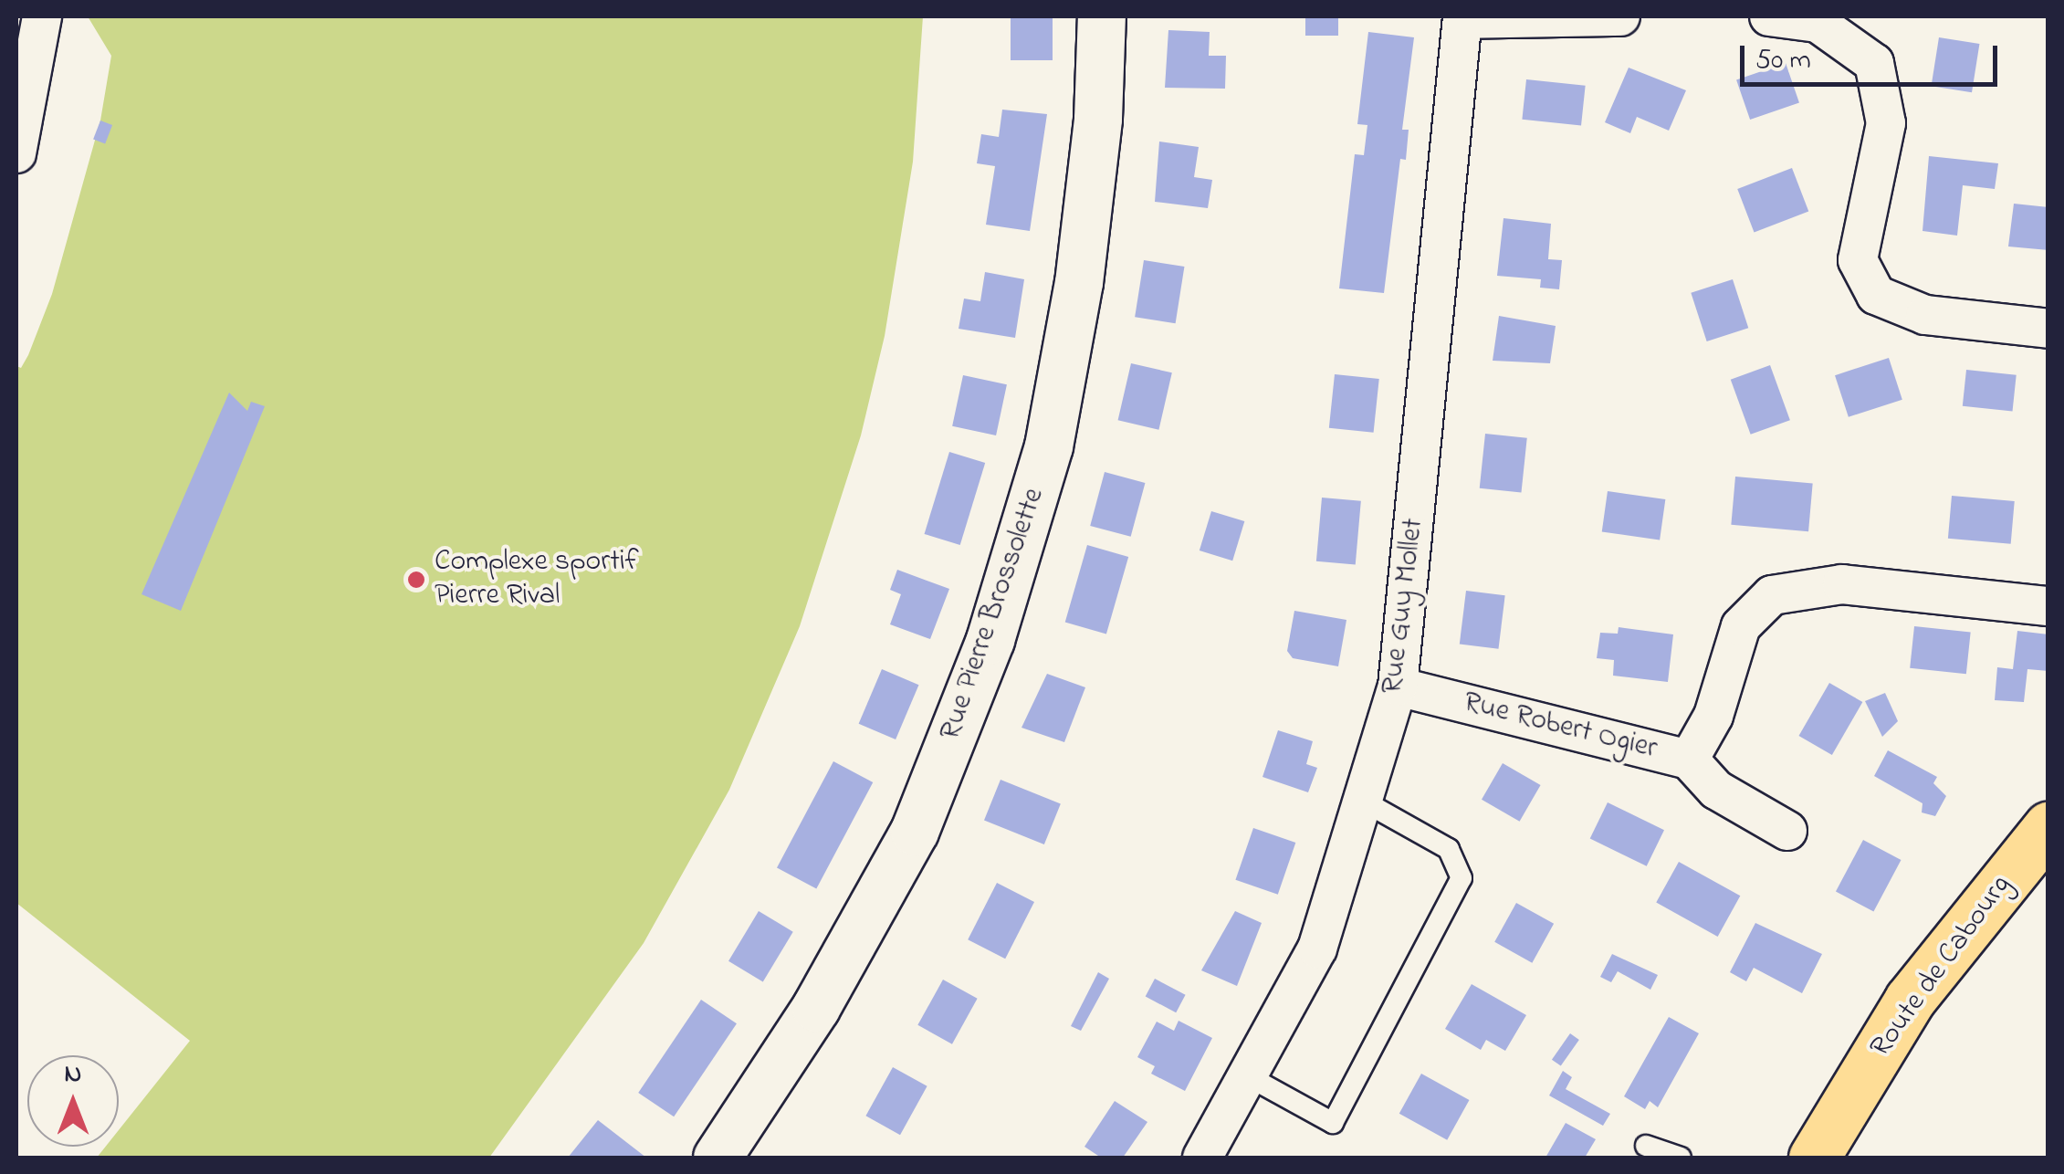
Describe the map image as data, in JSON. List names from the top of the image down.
{
  "streets": {
    "main road": ["Route de Cabourg"],
    "street": ["Rue Guy Mollet", "Rue Pierre Brossolette", "Rue Robert Ogier"]
  },
  "crossings": [
    ["Rue Guy Mollet", "Rue Robert Ogier"]
  ],
  "places": ["Complexe sportif Pierre Rival"],
  "scale_bar": "50 m",
  "north": "top"
}
